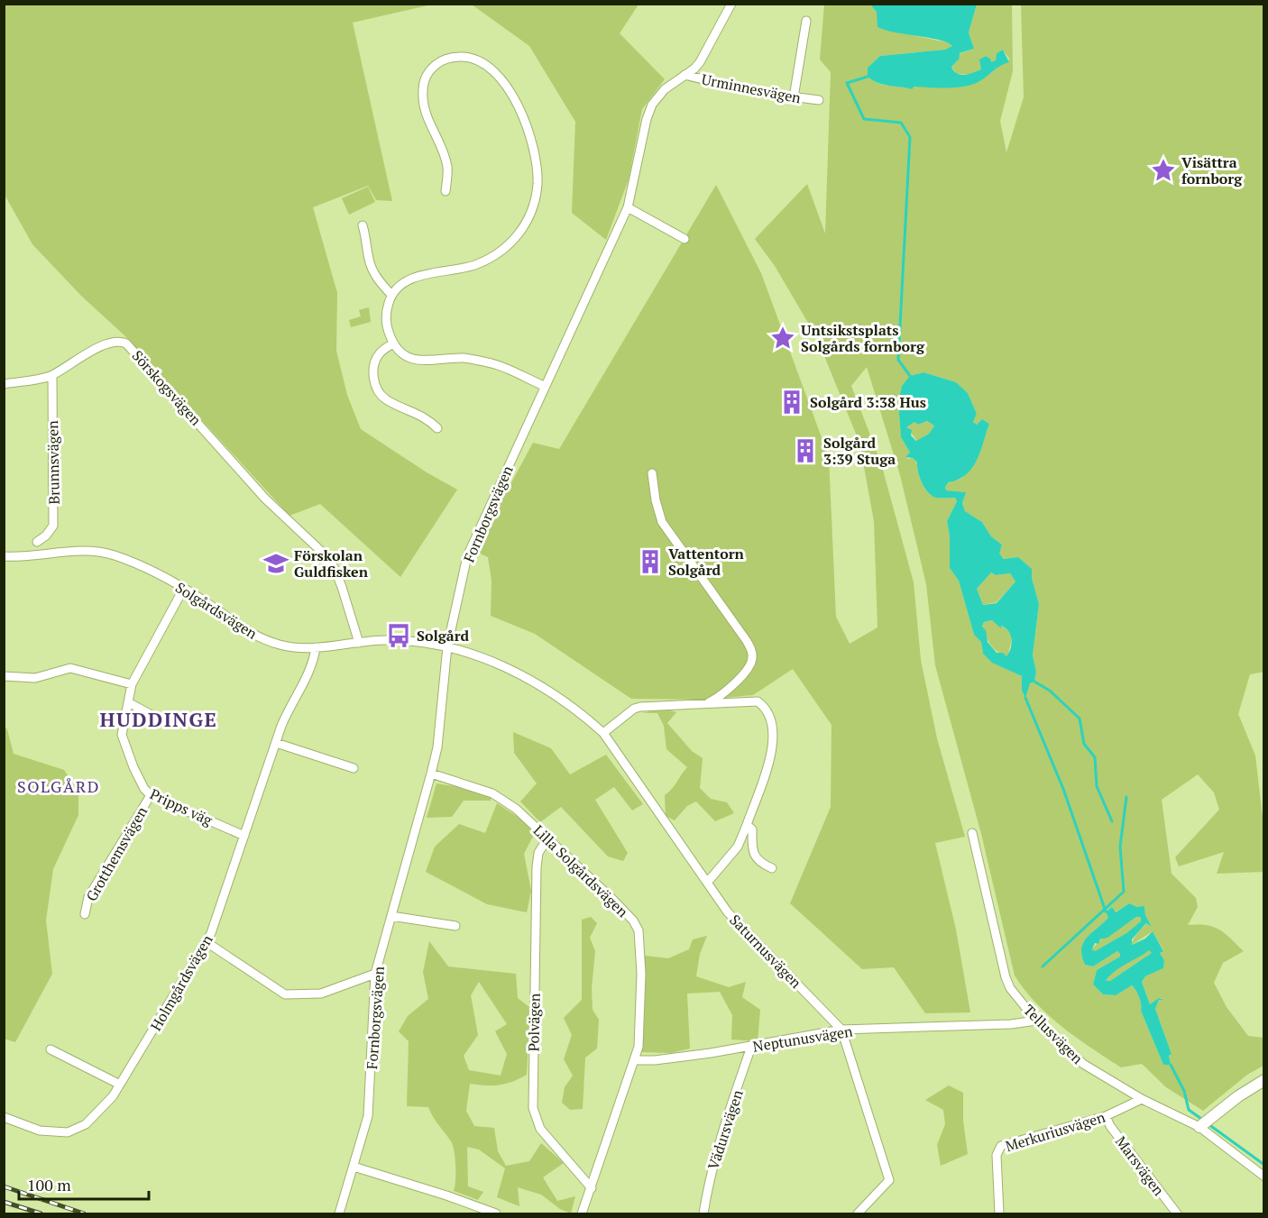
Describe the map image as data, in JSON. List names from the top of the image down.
{
  "streets": {
    "street": [
      "Urminnesvägen",
      "Sörskogsvägen",
      "Brunnsvägen",
      "Fornborgsvägen",
      "Solgårdsvägen",
      "Pripps väg",
      "Grotthemsvägen",
      "Lilla Solgårdsvägen",
      "Saturnusvägen",
      "Holmgårdsvägen",
      "Polvägen",
      "Tellusvägen",
      "Neptunusvägen",
      "Vädursvägen",
      "Merkuriusvägen",
      "Marsvägen"
    ]
  },
  "crossings": [
    ["Urminnesvägen", "Fornborgsvägen"],
    ["Sörskogsvägen", "Brunnsvägen"],
    ["Sörskogsvägen", "Solgårdsvägen"],
    ["Fornborgsvägen", "Solgårdsvägen"],
    ["Fornborgsvägen", "Lilla Solgårdsvägen"],
    ["Solgårdsvägen", "Pripps väg"],
    ["Solgårdsvägen", "Saturnusvägen"],
    ["Solgårdsvägen", "Holmgårdsvägen"],
    ["Pripps väg", "Grotthemsvägen"],
    ["Pripps väg", "Holmgårdsvägen"],
    ["Lilla Solgårdsvägen", "Polvägen"],
    ["Lilla Solgårdsvägen", "Neptunusvägen"],
    ["Saturnusvägen", "Neptunusvägen"],
    ["Tellusvägen", "Neptunusvägen"],
    ["Tellusvägen", "Merkuriusvägen"],
    ["Neptunusvägen", "Vädursvägen"],
    ["Merkuriusvägen", "Marsvägen"]
  ],
  "districts": ["HUDDINGE", "SOLGÅRD"],
  "places": {
    "place": ["Visättra fornborg", "Untsikstsplats Solgårds fornborg"],
    "building": ["Solgård 3:38 Hus", "Solgård 3:39 Stuga", "Vattentorn Solgård"],
    "school or university": ["Förskolan Guldfisken"],
    "bus stop": ["Solgård"]
  },
  "scale_bar": "100 m"
}
